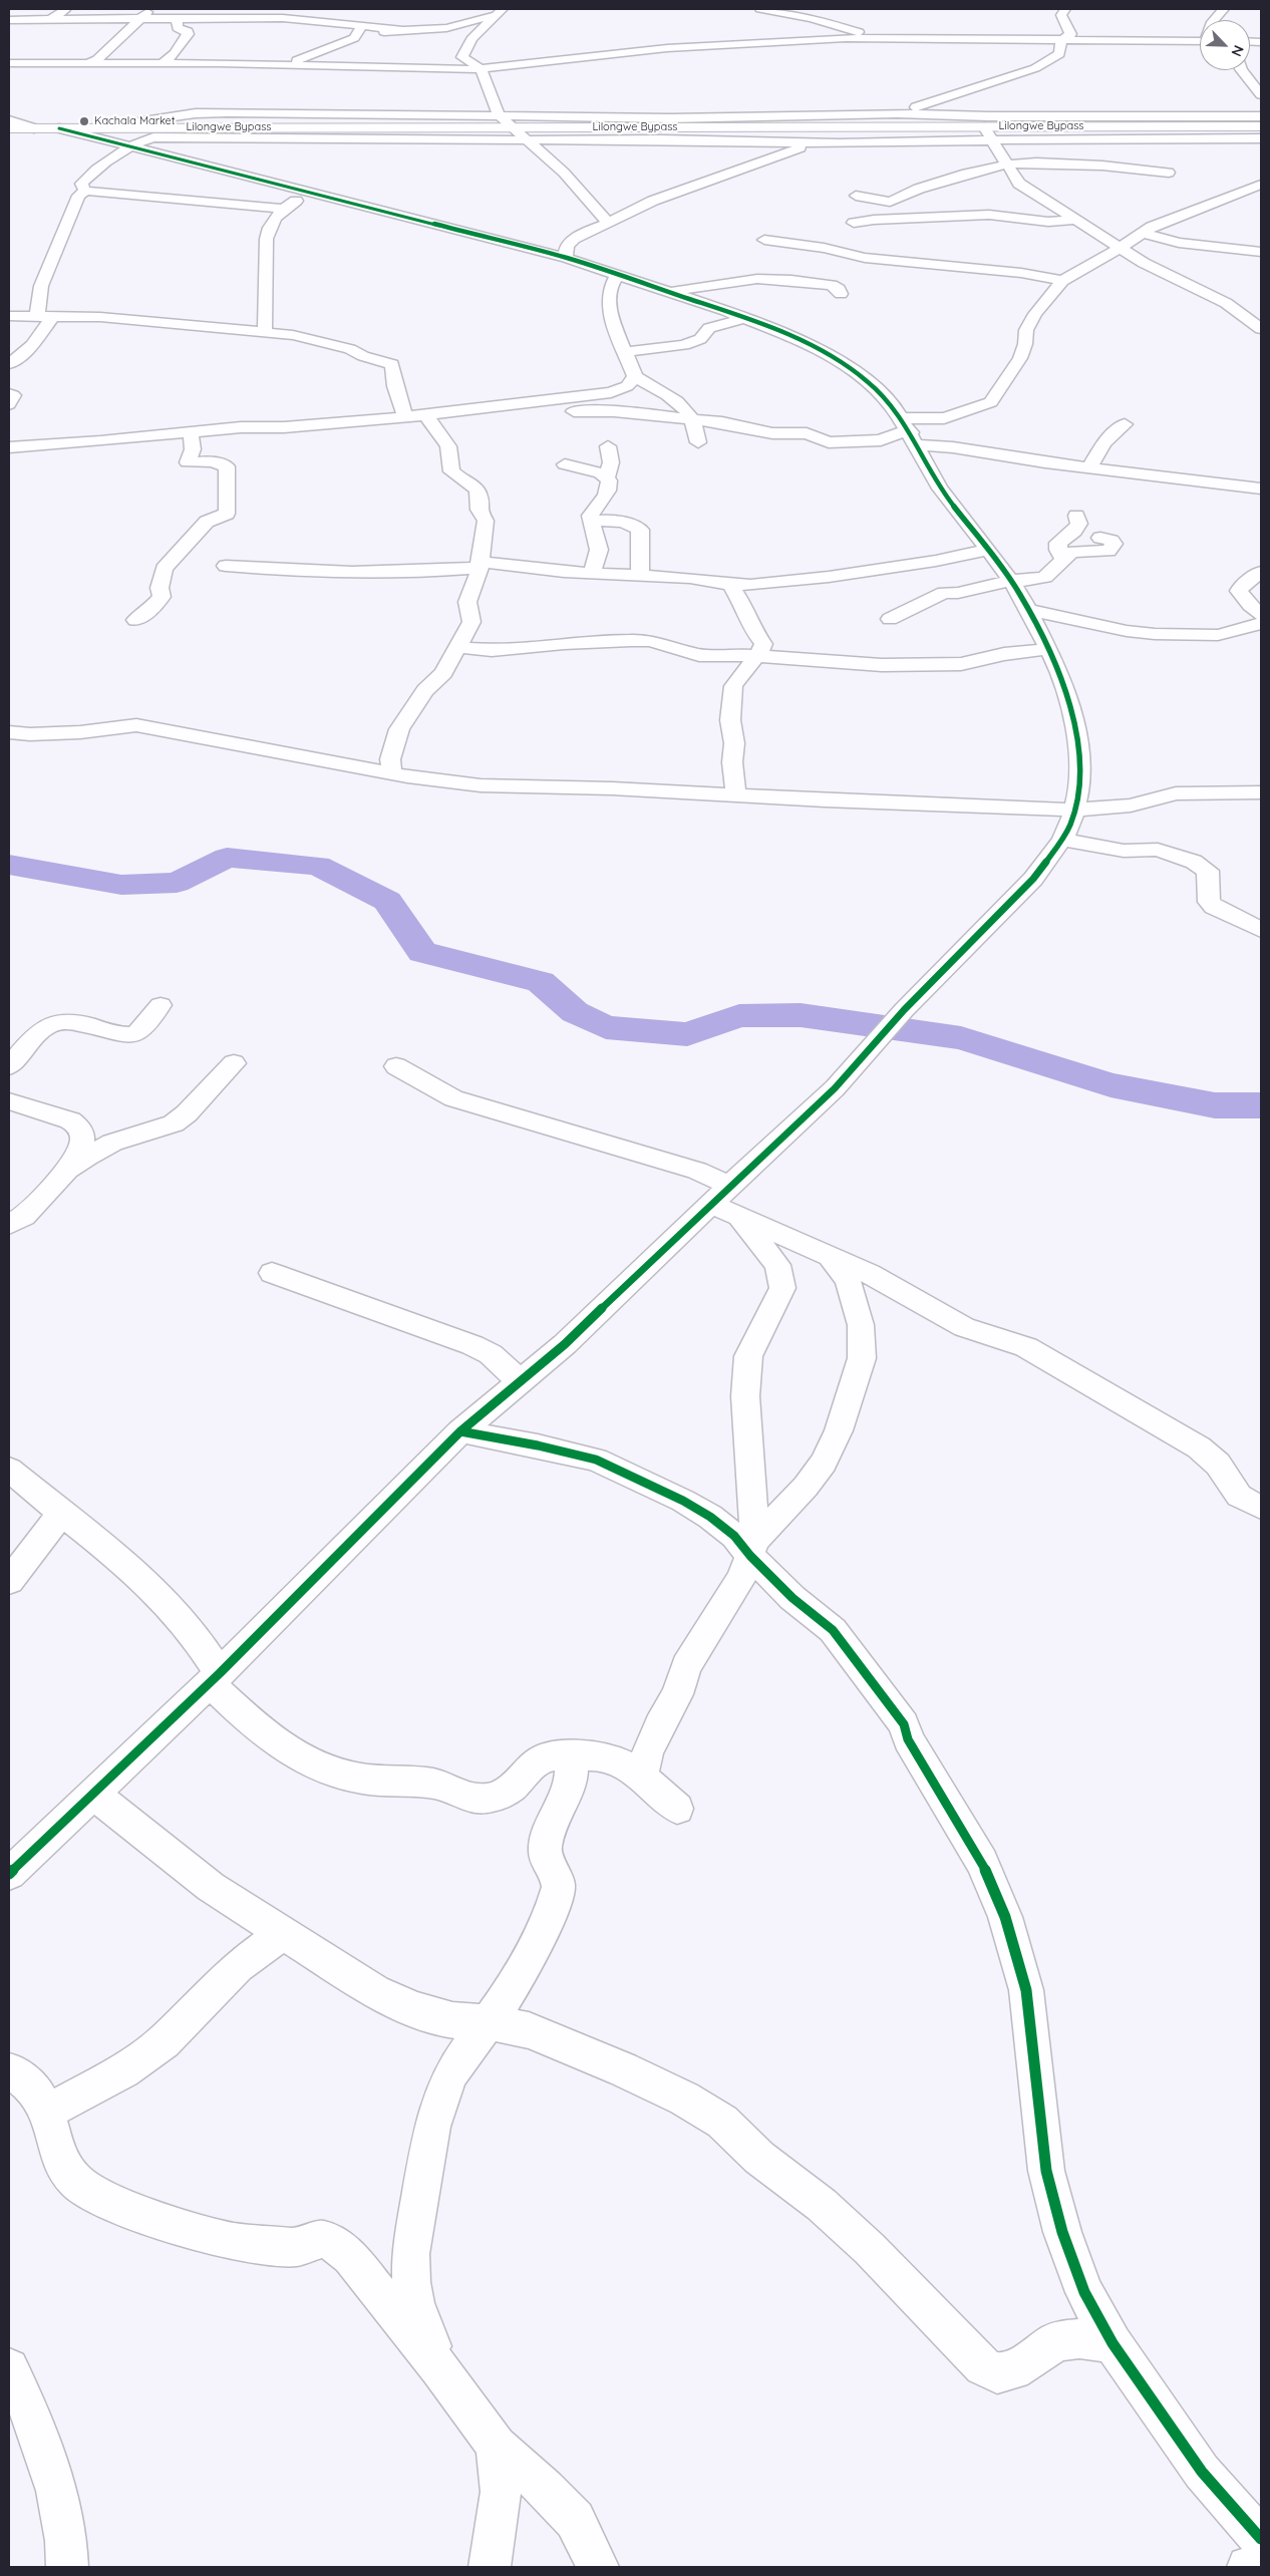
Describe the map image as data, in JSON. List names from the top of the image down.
{
  "streets": {
    "main road": ["Lilongwe Bypass"]
  },
  "places": ["Kachala Market"],
  "north": "bottom right"
}
